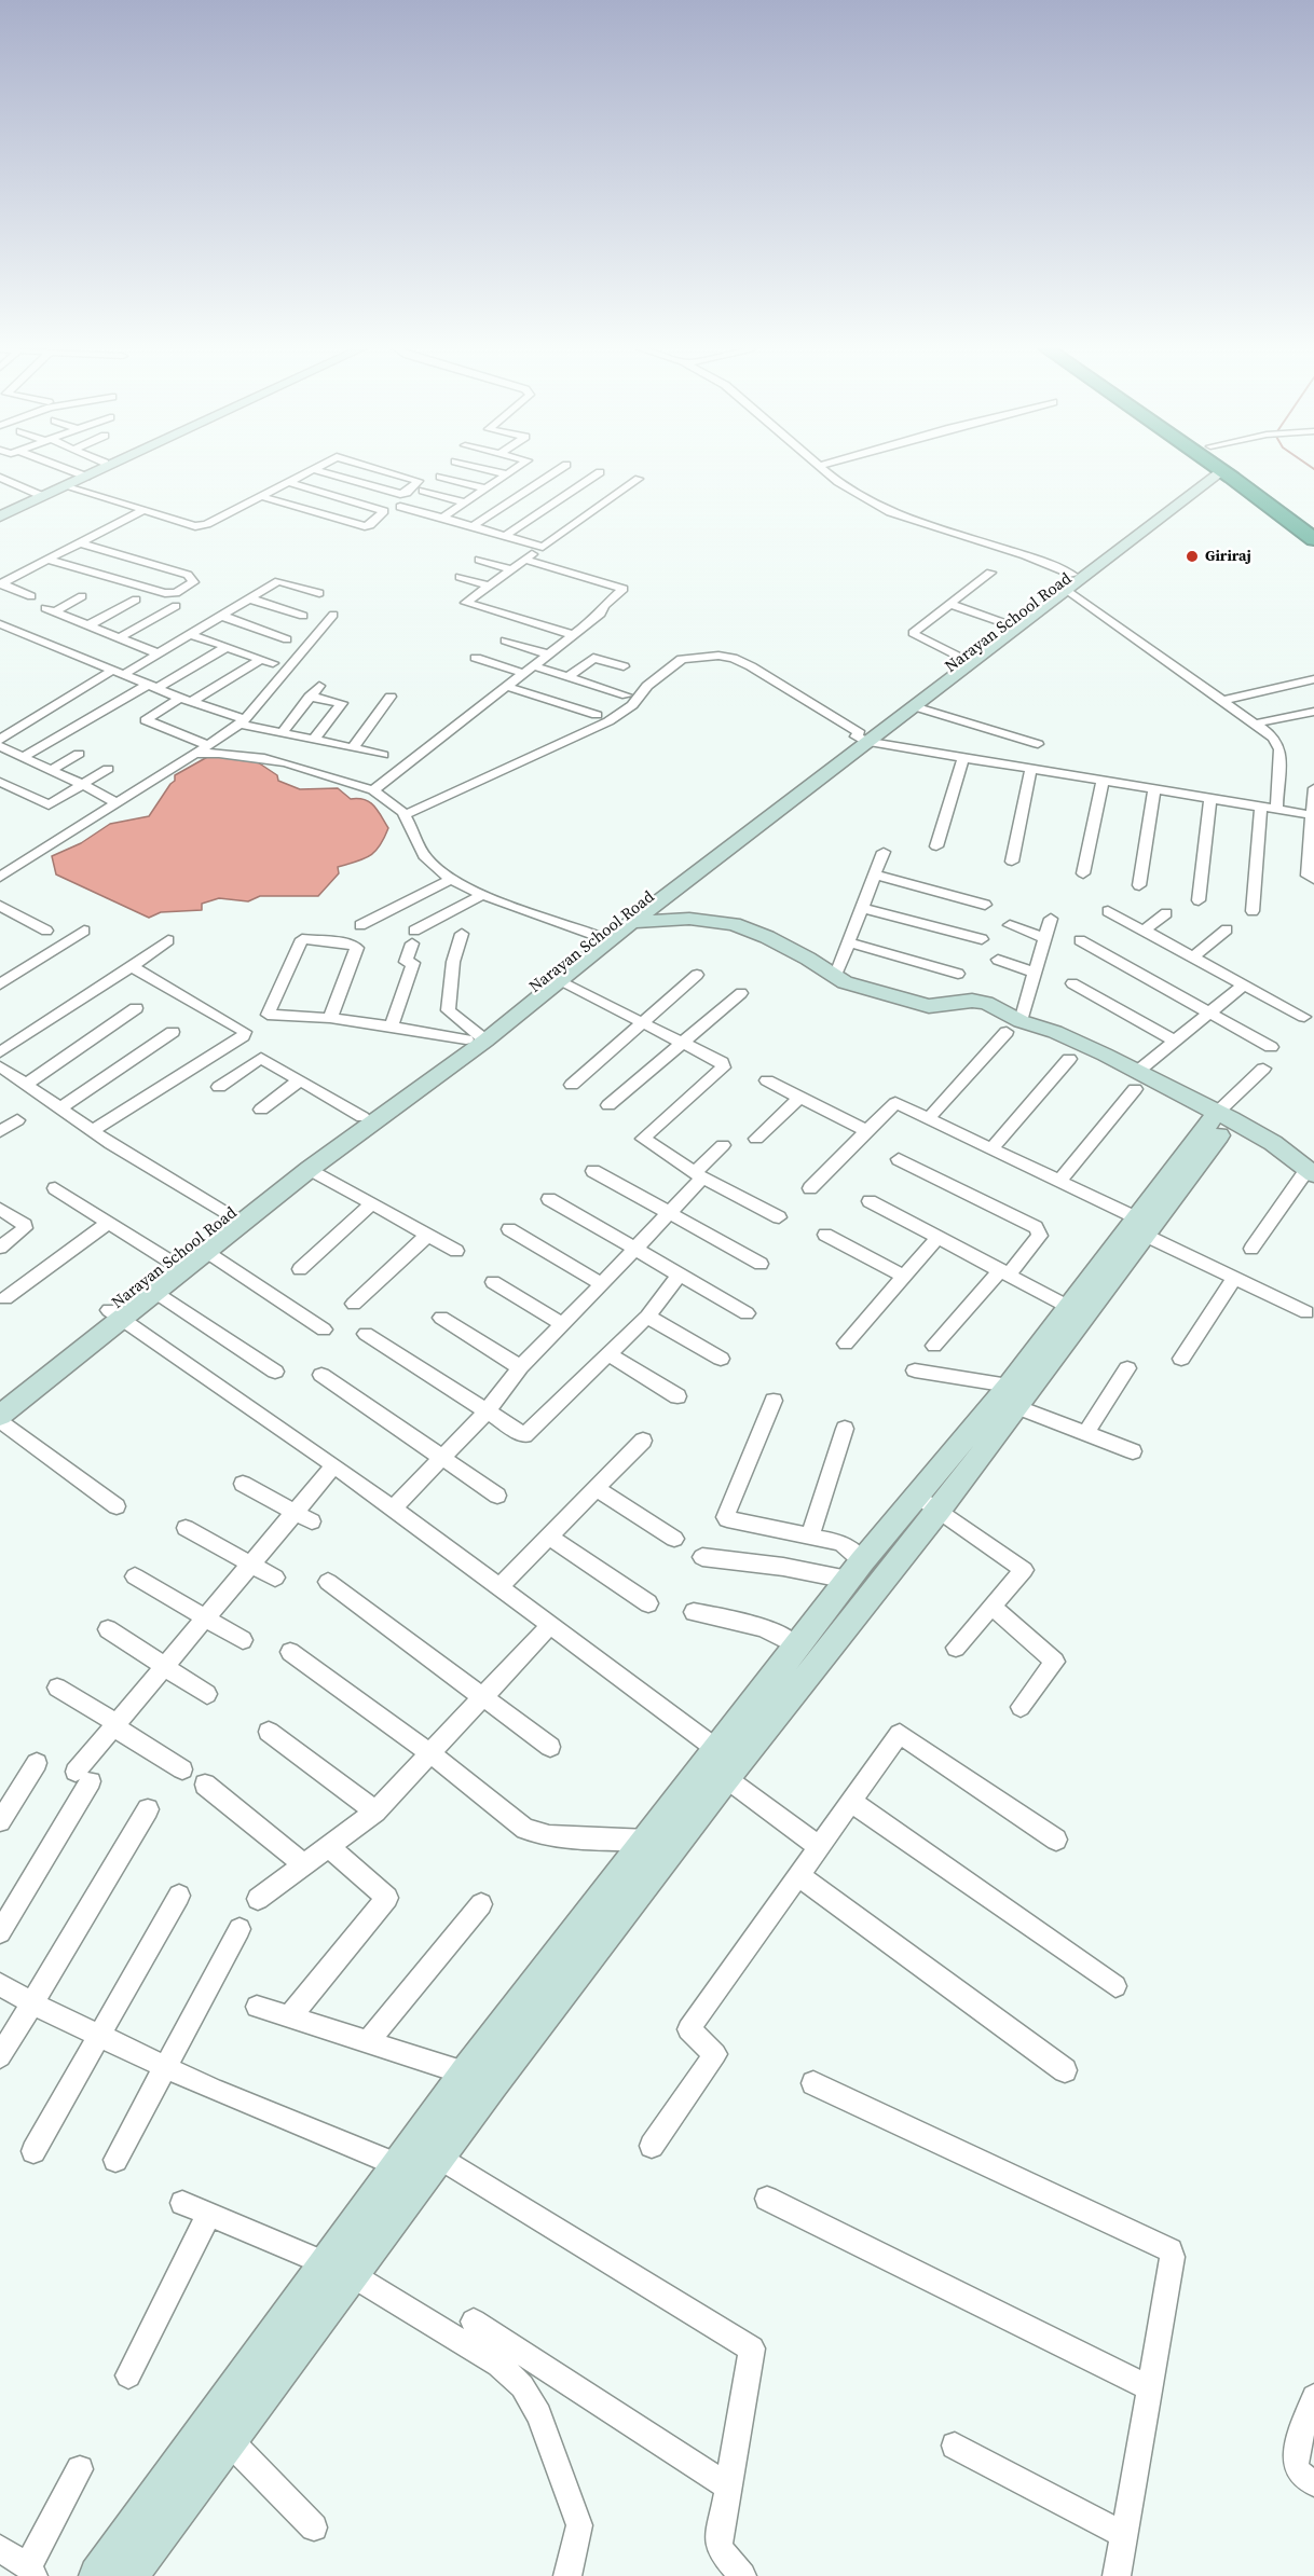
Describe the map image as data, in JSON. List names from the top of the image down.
{
  "streets": {
    "street": ["Narayan School Road"]
  },
  "places": ["Giriraj"]
}
